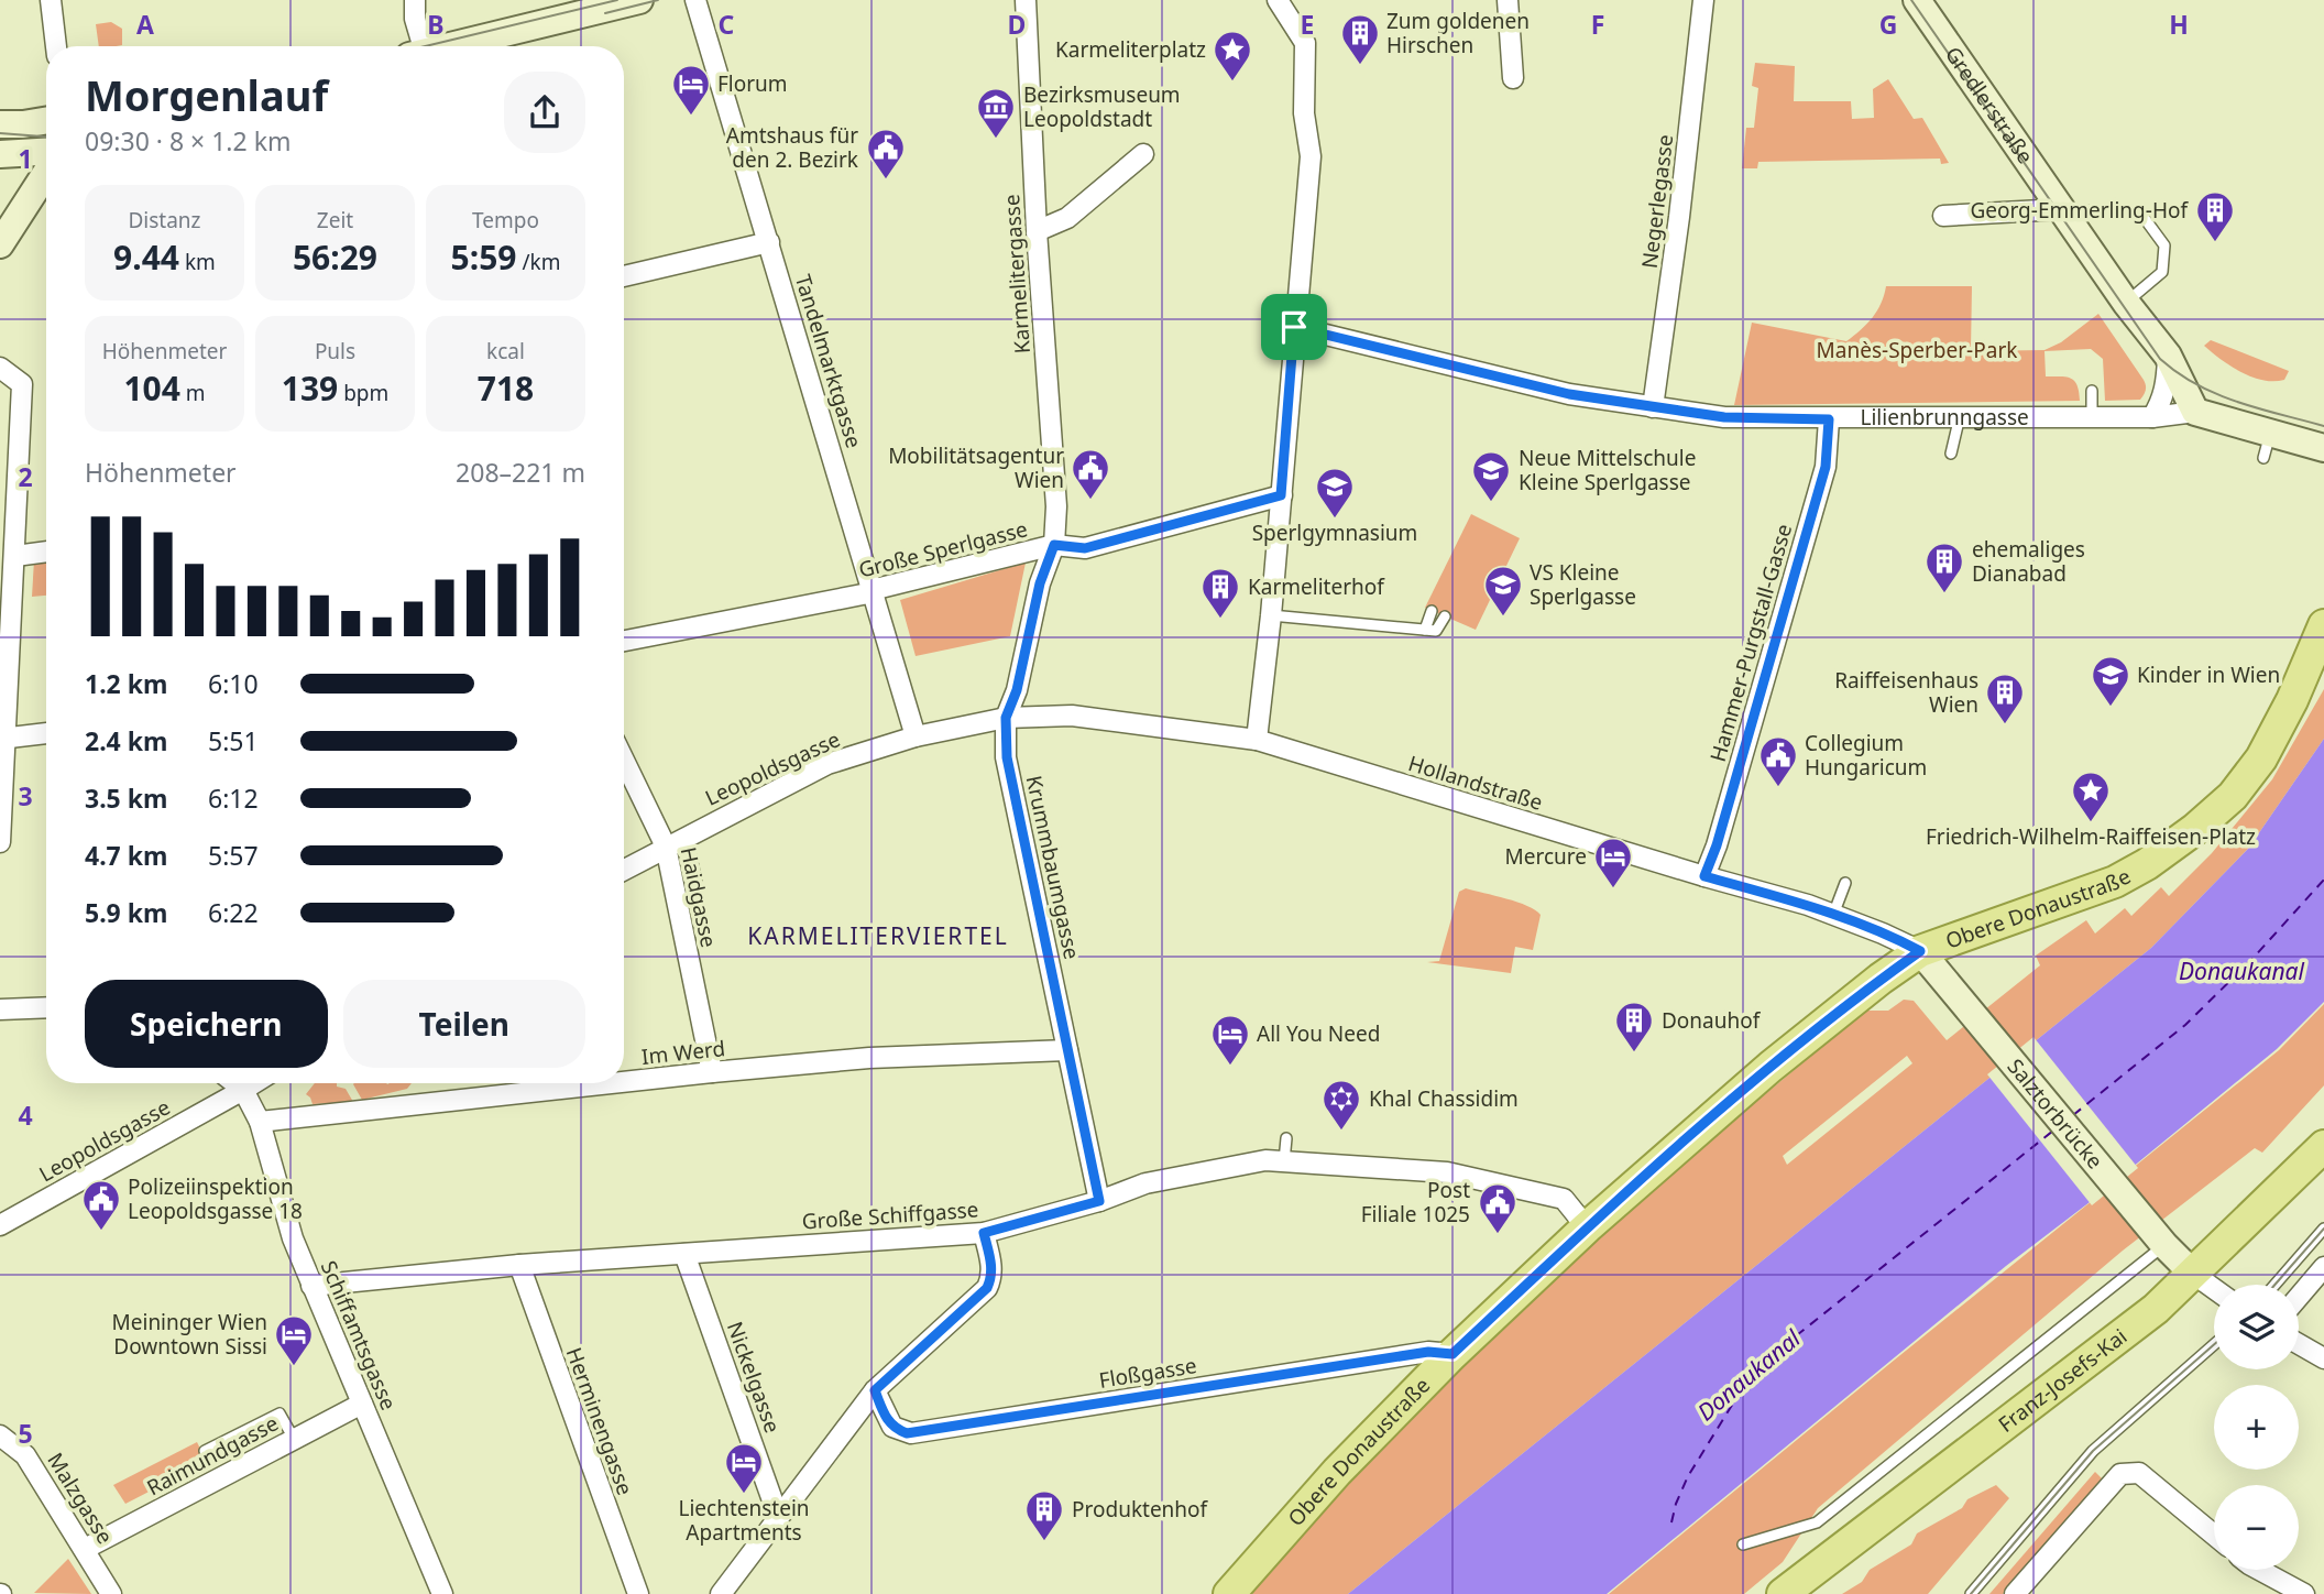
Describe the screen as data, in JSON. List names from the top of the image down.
{
  "streets": {
    "main road": ["Obere Donaustraße", "Franz-Josefs-Kai"],
    "street": [
      "Gredlerstraße",
      "Negerlegasse",
      "Karmelitergasse",
      "Tandelmarktgasse",
      "Lilienbrunngasse",
      "Große Sperlgasse",
      "Hammer-Purgstall-Gasse",
      "Leopoldsgasse",
      "Hollandstraße",
      "Krummbaumgasse",
      "Haidgasse",
      "Im Werd",
      "Salztorbrücke",
      "Große Schiffgasse",
      "Schiffamtsgasse",
      "Floßgasse",
      "Nickelgasse",
      "Herminengasse",
      "Raimundgasse",
      "Malzgasse"
    ]
  },
  "crossings": [
    ["Gredlerstraße", "Lilienbrunngasse"],
    ["Negerlegasse", "Lilienbrunngasse"],
    ["Karmelitergasse", "Große Sperlgasse"],
    ["Karmelitergasse", "Krummbaumgasse"],
    ["Tandelmarktgasse", "Große Sperlgasse"],
    ["Tandelmarktgasse", "Leopoldsgasse"],
    ["Lilienbrunngasse", "Hammer-Purgstall-Gasse"],
    ["Große Sperlgasse", "Krummbaumgasse"],
    ["Hammer-Purgstall-Gasse", "Hollandstraße"],
    ["Leopoldsgasse", "Hollandstraße"],
    ["Leopoldsgasse", "Krummbaumgasse"],
    ["Leopoldsgasse", "Haidgasse"],
    ["Leopoldsgasse", "Schiffamtsgasse"],
    ["Hollandstraße", "Krummbaumgasse"],
    ["Hollandstraße", "Obere Donaustraße"],
    ["Hollandstraße", "Salztorbrücke"],
    ["Krummbaumgasse", "Im Werd"],
    ["Krummbaumgasse", "Große Schiffgasse"],
    ["Haidgasse", "Im Werd"],
    ["Obere Donaustraße", "Salztorbrücke"],
    ["Obere Donaustraße", "Große Schiffgasse"],
    ["Obere Donaustraße", "Floßgasse"],
    ["Im Werd", "Schiffamtsgasse"],
    ["Salztorbrücke", "Franz-Josefs-Kai"],
    ["Große Schiffgasse", "Schiffamtsgasse"],
    ["Große Schiffgasse", "Nickelgasse"],
    ["Große Schiffgasse", "Herminengasse"],
    ["Schiffamtsgasse", "Raimundgasse"],
    ["Raimundgasse", "Malzgasse"]
  ],
  "districts": ["KARMELITERVIERTEL"],
  "water": ["Donaukanal"],
  "parks": ["Manès-Sperber-Park"],
  "places": {
    "building": [
      "Zum goldenen Hirschen",
      "Georg-Emmerling-Hof",
      "ehemaliges Dianabad",
      "Karmeliterhof",
      "Raiffeisenhaus Wien",
      "Donauhof",
      "Produktenhof"
    ],
    "place": ["Karmeliterplatz", "Friedrich-Wilhelm-Raiffeisen-Platz"],
    "hotel": [
      "Florum",
      "Mercure",
      "All You Need",
      "Meininger Wien Downtown Sissi",
      "Liechtenstein Apartments"
    ],
    "museum": ["Bezirksmuseum Leopoldstadt"],
    "public building": [
      "Amtshaus für den 2. Bezirk",
      "Mobilitätsagentur Wien",
      "Collegium Hungaricum",
      "Polizeiinspektion Leopoldsgasse 18",
      "Post Filiale 1025"
    ],
    "school or university": [
      "Neue Mittelschule Kleine Sperlgasse",
      "Sperlgymnasium",
      "VS Kleine Sperlgasse",
      "Kinder in Wien"
    ],
    "synagogue": ["Khal Chassidim"]
  },
  "page": {
    "heading": ["Morgenlauf", "09:30 · 8 × 1.2 km"],
    "stats": [
      ["Distanz", "9.44 km"],
      ["Zeit", "56:29"],
      ["Tempo", "5:59 /km"],
      ["Höhenmeter", "104 m"],
      ["Puls", "139 bpm"],
      ["kcal", "718"]
    ],
    "chart": ["Höhenmeter", "208–221 m"],
    "list": [
      {
        "name": "1.2 km",
        "note": "6:10"
      },
      {
        "name": "2.4 km",
        "note": "5:51"
      },
      {
        "name": "3.5 km",
        "note": "6:12"
      },
      {
        "name": "4.7 km",
        "note": "5:57"
      },
      {
        "name": "5.9 km",
        "note": "6:22"
      }
    ],
    "buttons": ["Speichern", "Teilen"],
    "map_buttons": ["+", "−"]
  },
  "grid": {
    "columns": [
      "A",
      "B",
      "C",
      "D",
      "E",
      "F",
      "G",
      "H"
    ],
    "rows": [
      "1",
      "2",
      "3",
      "4",
      "5"
    ]
  }
}
